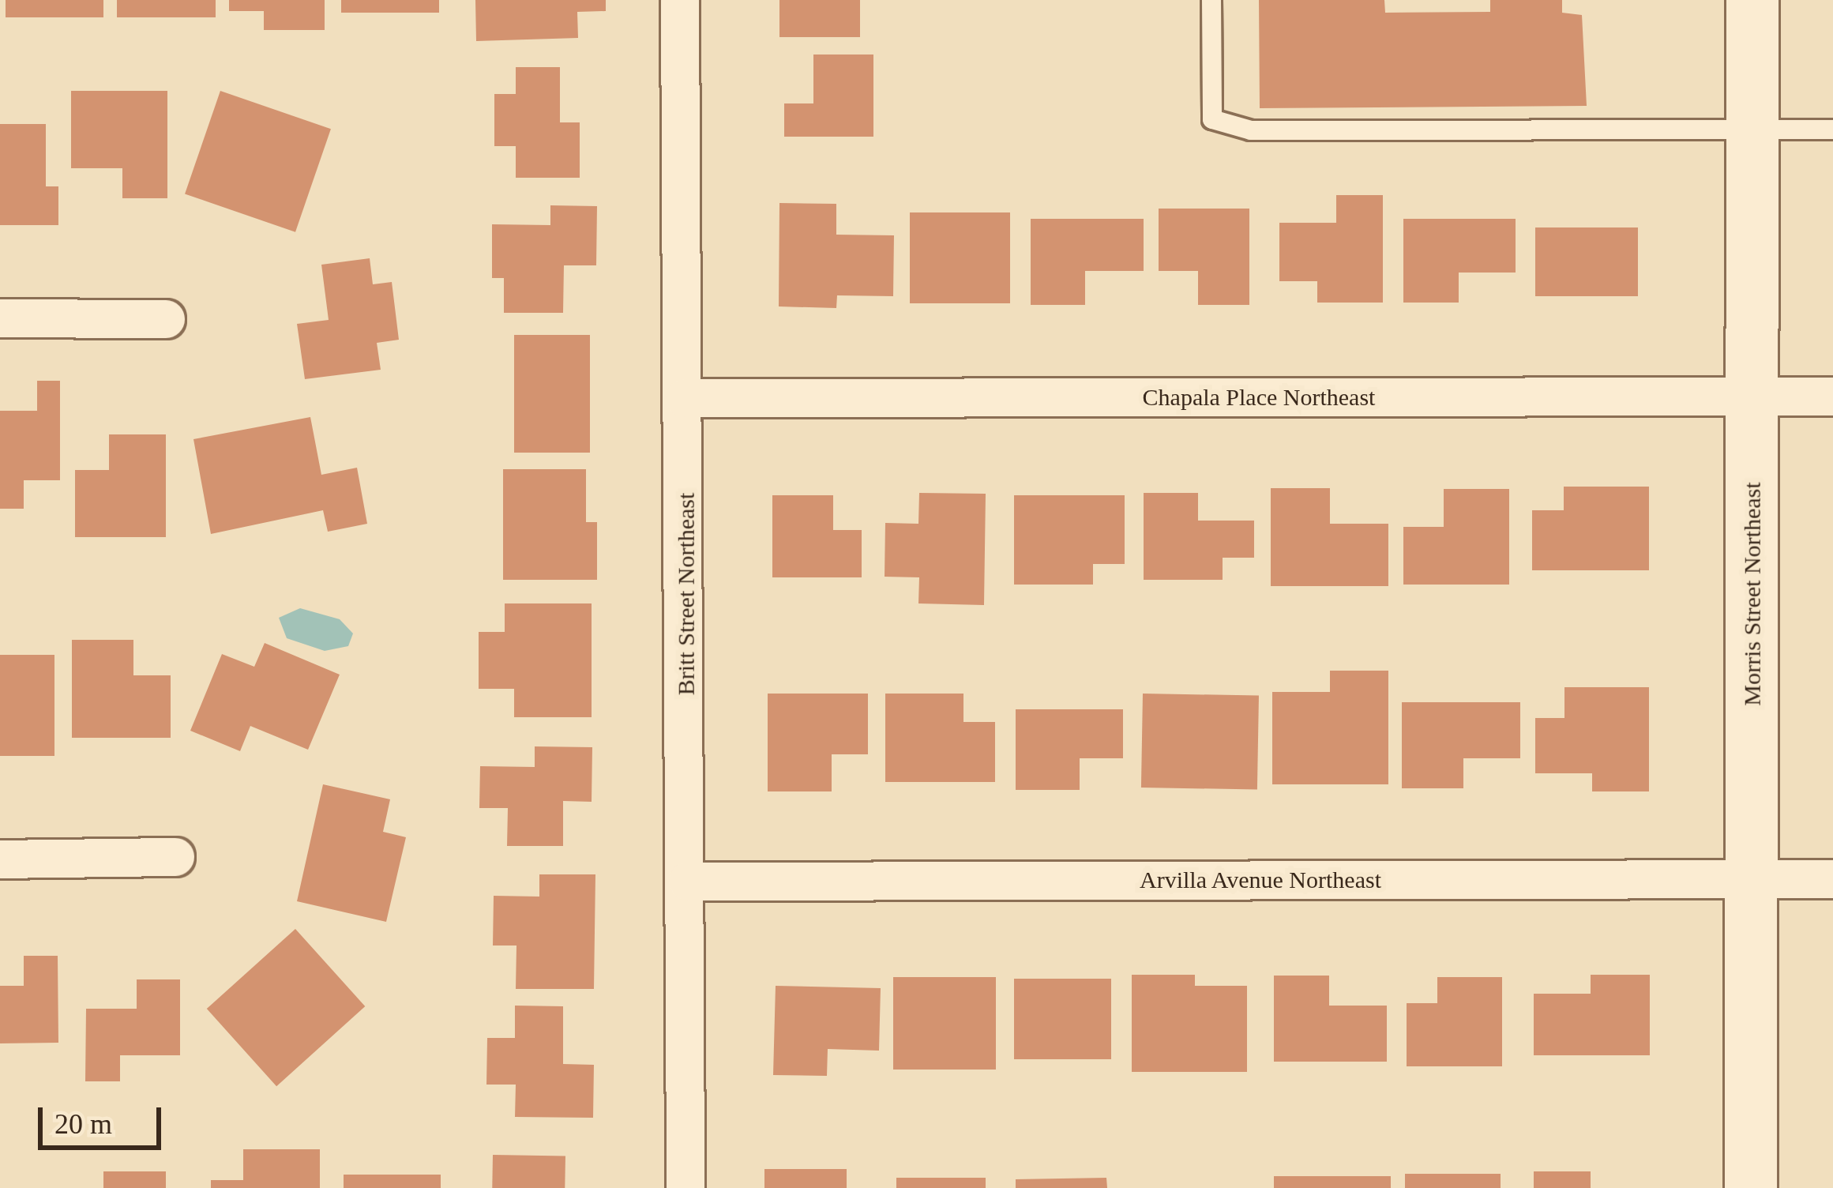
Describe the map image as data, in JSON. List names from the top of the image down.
{
  "streets": {
    "street": [
      "Chapala Place Northeast",
      "Britt Street Northeast",
      "Morris Street Northeast",
      "Arvilla Avenue Northeast"
    ]
  },
  "crossings": [
    ["Chapala Place Northeast", "Britt Street Northeast"],
    ["Chapala Place Northeast", "Morris Street Northeast"],
    ["Britt Street Northeast", "Arvilla Avenue Northeast"],
    ["Morris Street Northeast", "Arvilla Avenue Northeast"]
  ],
  "scale_bar": "20 m"
}
